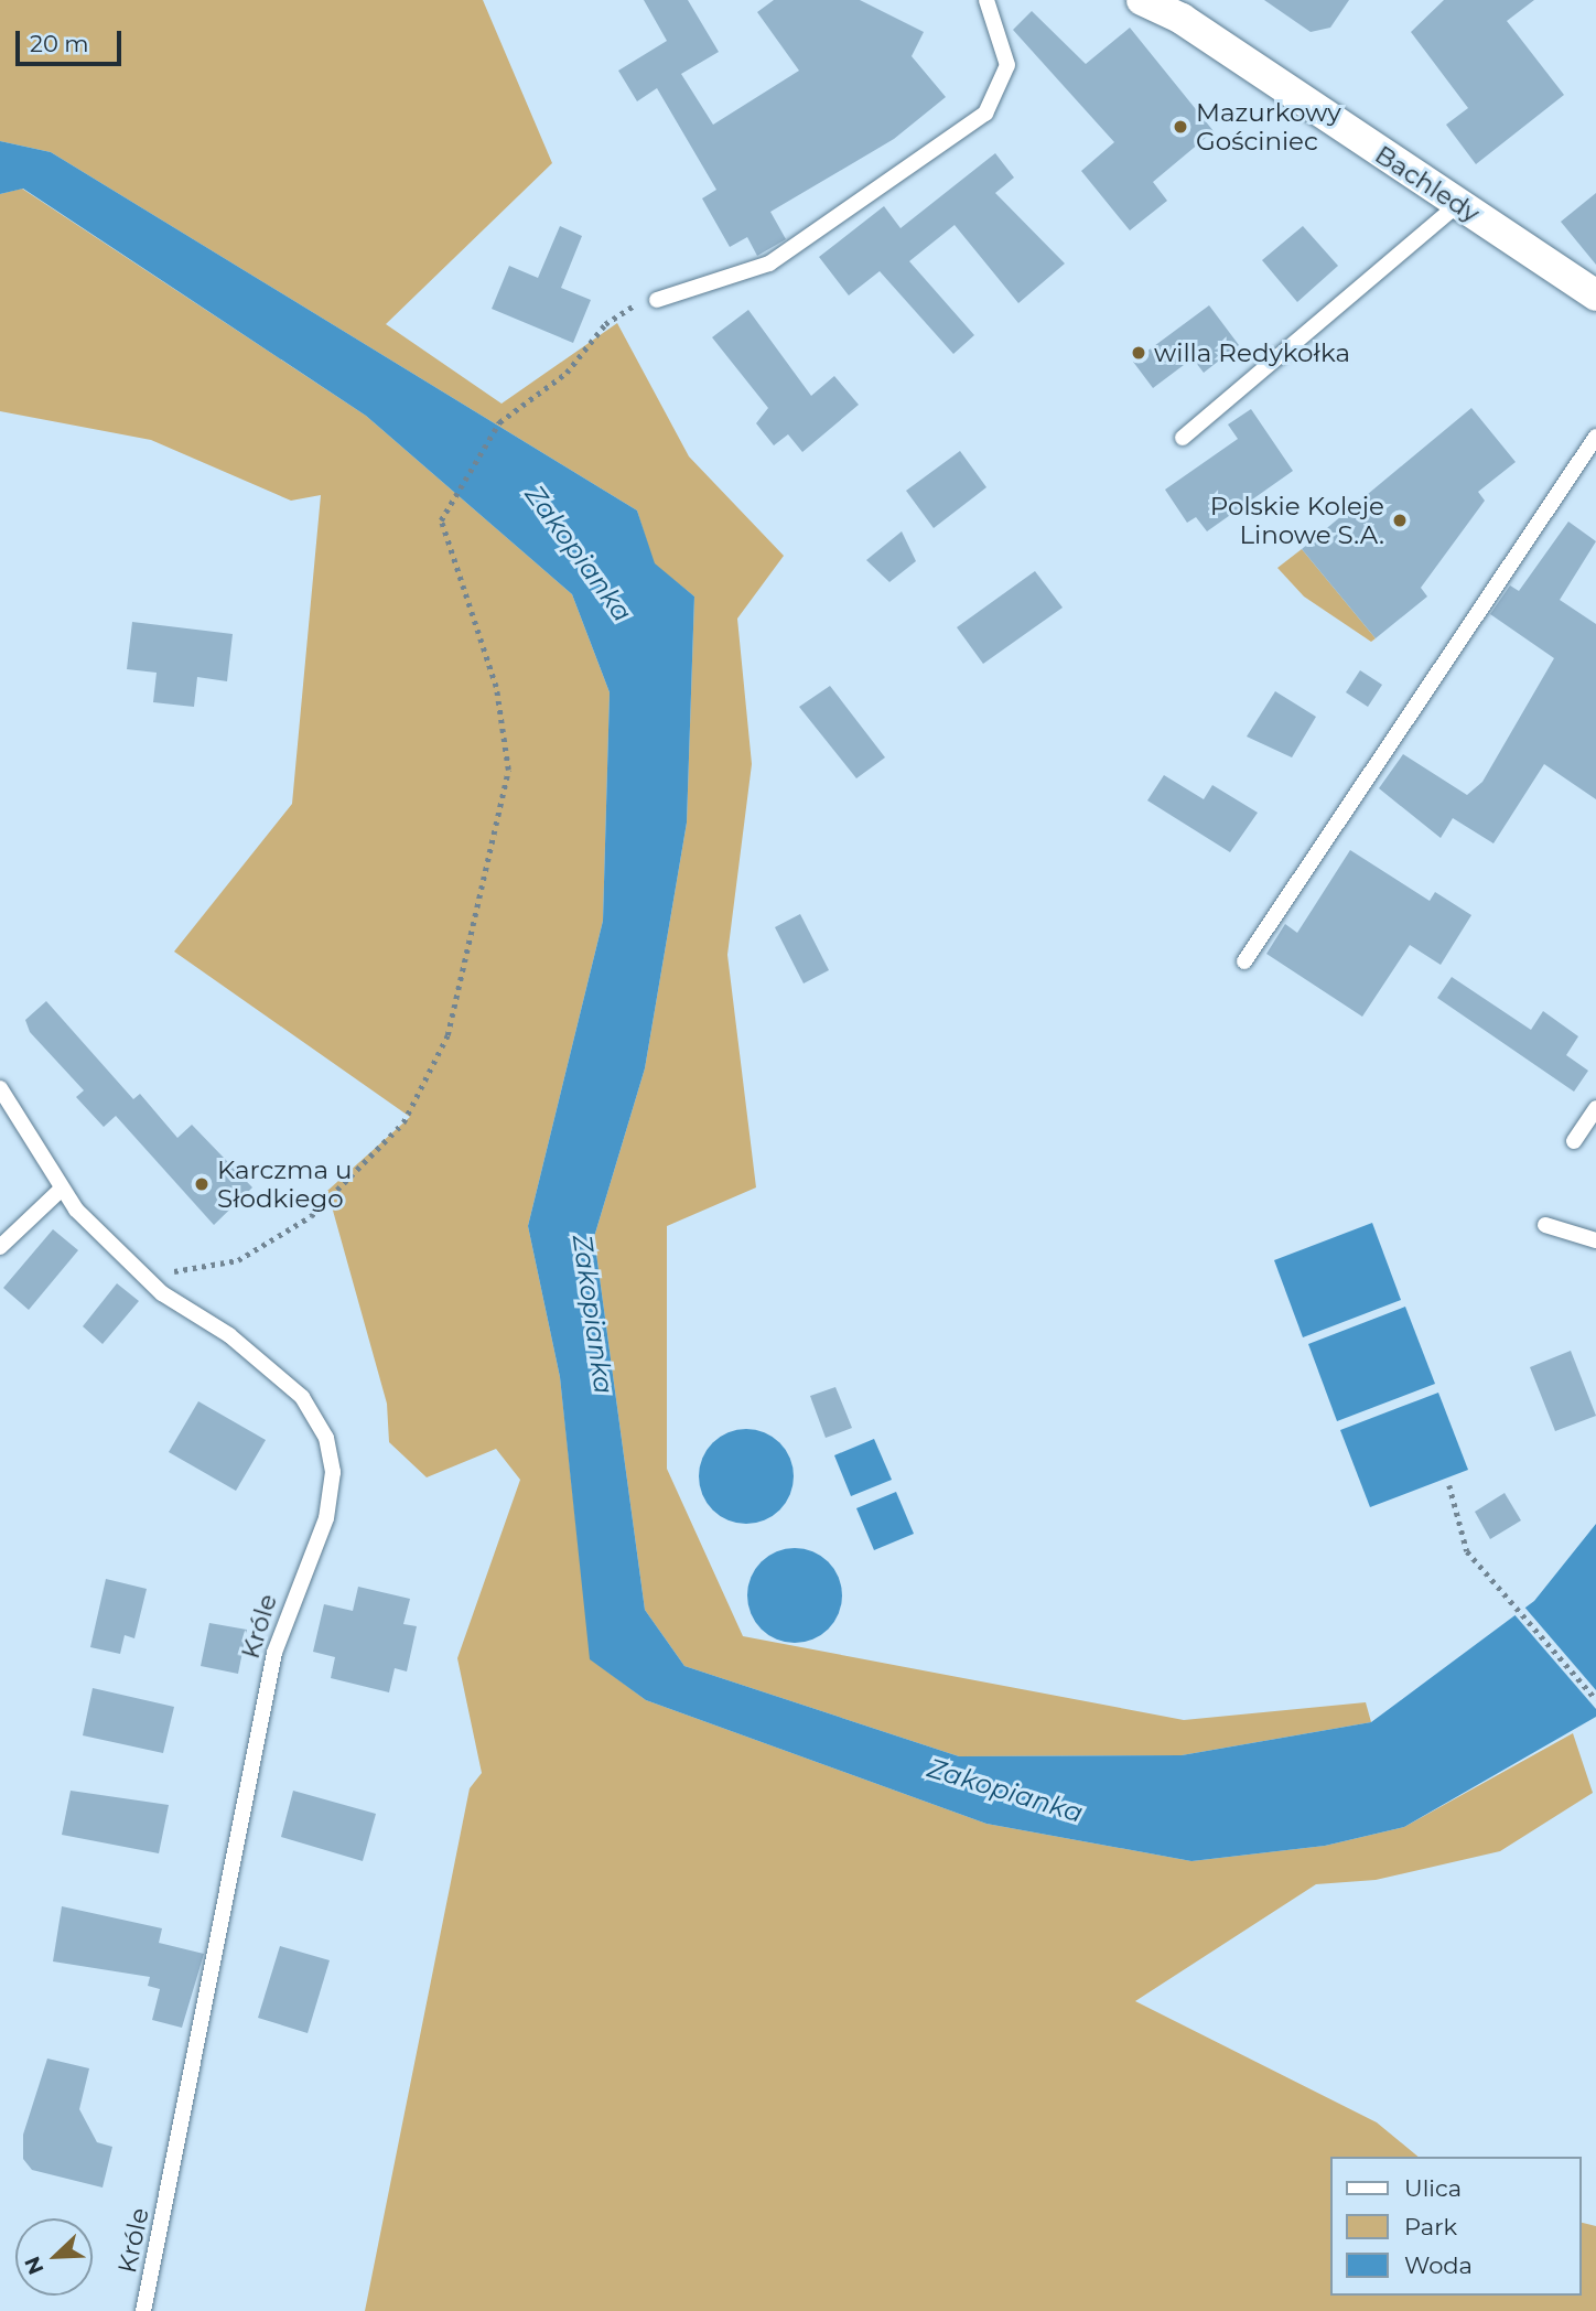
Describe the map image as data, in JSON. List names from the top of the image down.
{
  "streets": {
    "street": ["Bachledy"],
    "lane": ["Króle"]
  },
  "water": ["Zakopianka"],
  "places": [
    "Mazurkowy Gościniec",
    "willa Redykołka",
    "Polskie Koleje Linowe S.A.",
    "Karczma u Słodkiego"
  ],
  "legend": ["Ulica", "Park", "Woda"],
  "scale_bar": "20 m",
  "north": "bottom left"
}
